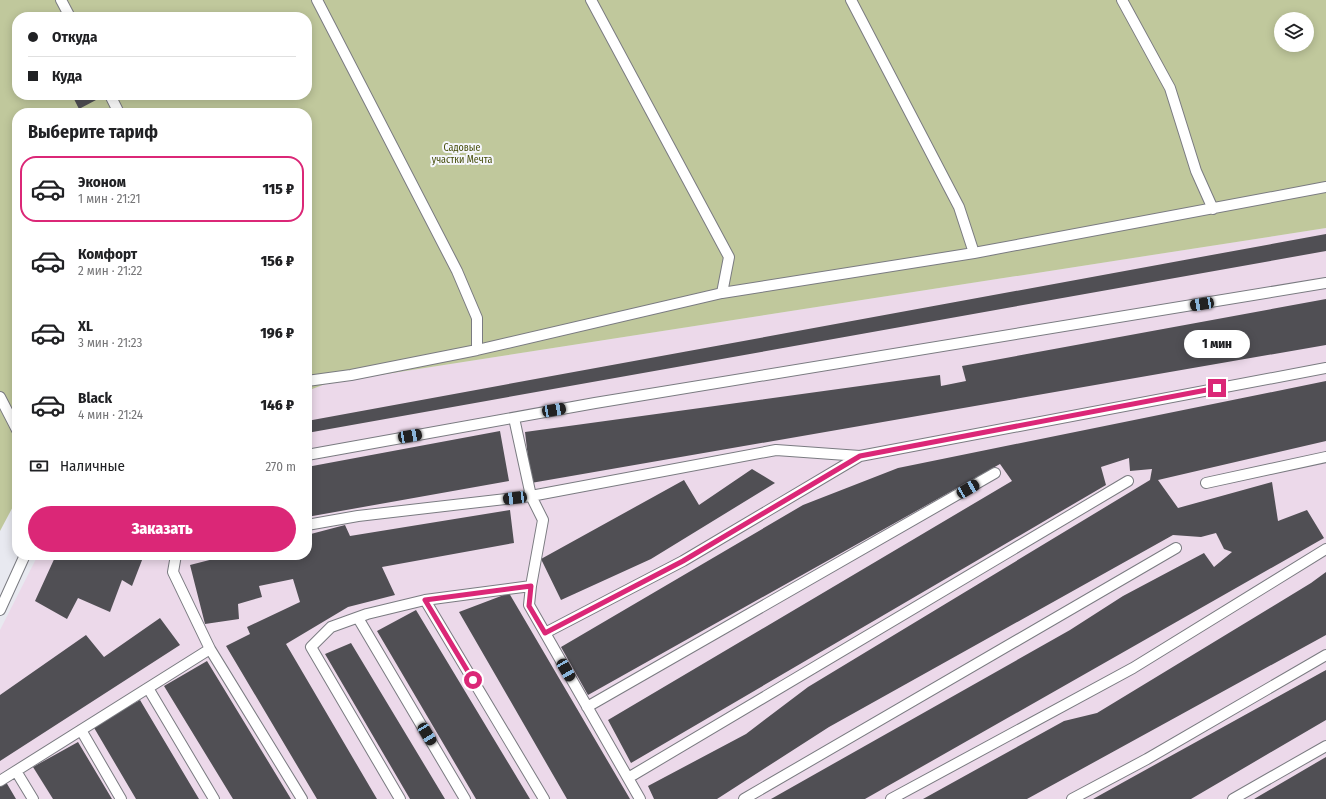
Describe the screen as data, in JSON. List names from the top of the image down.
{
  "parks": ["Садовые участки Мечта"],
  "page": {
    "banner": ["Откуда", "Куда"],
    "heading": "Выберите тариф",
    "list": [
      {
        "name": "Эконом",
        "note": "1 мин · 21:21",
        "value": "115 ₽"
      },
      {
        "name": "Комфорт",
        "note": "2 мин · 21:22",
        "value": "156 ₽"
      },
      {
        "name": "XL",
        "note": "3 мин · 21:23",
        "value": "196 ₽"
      },
      {
        "name": "Black",
        "note": "4 мин · 21:24",
        "value": "146 ₽"
      }
    ],
    "bubble": "1 мин",
    "pay": ["Наличные", "270 m"],
    "buttons": "Заказать"
  }
}
